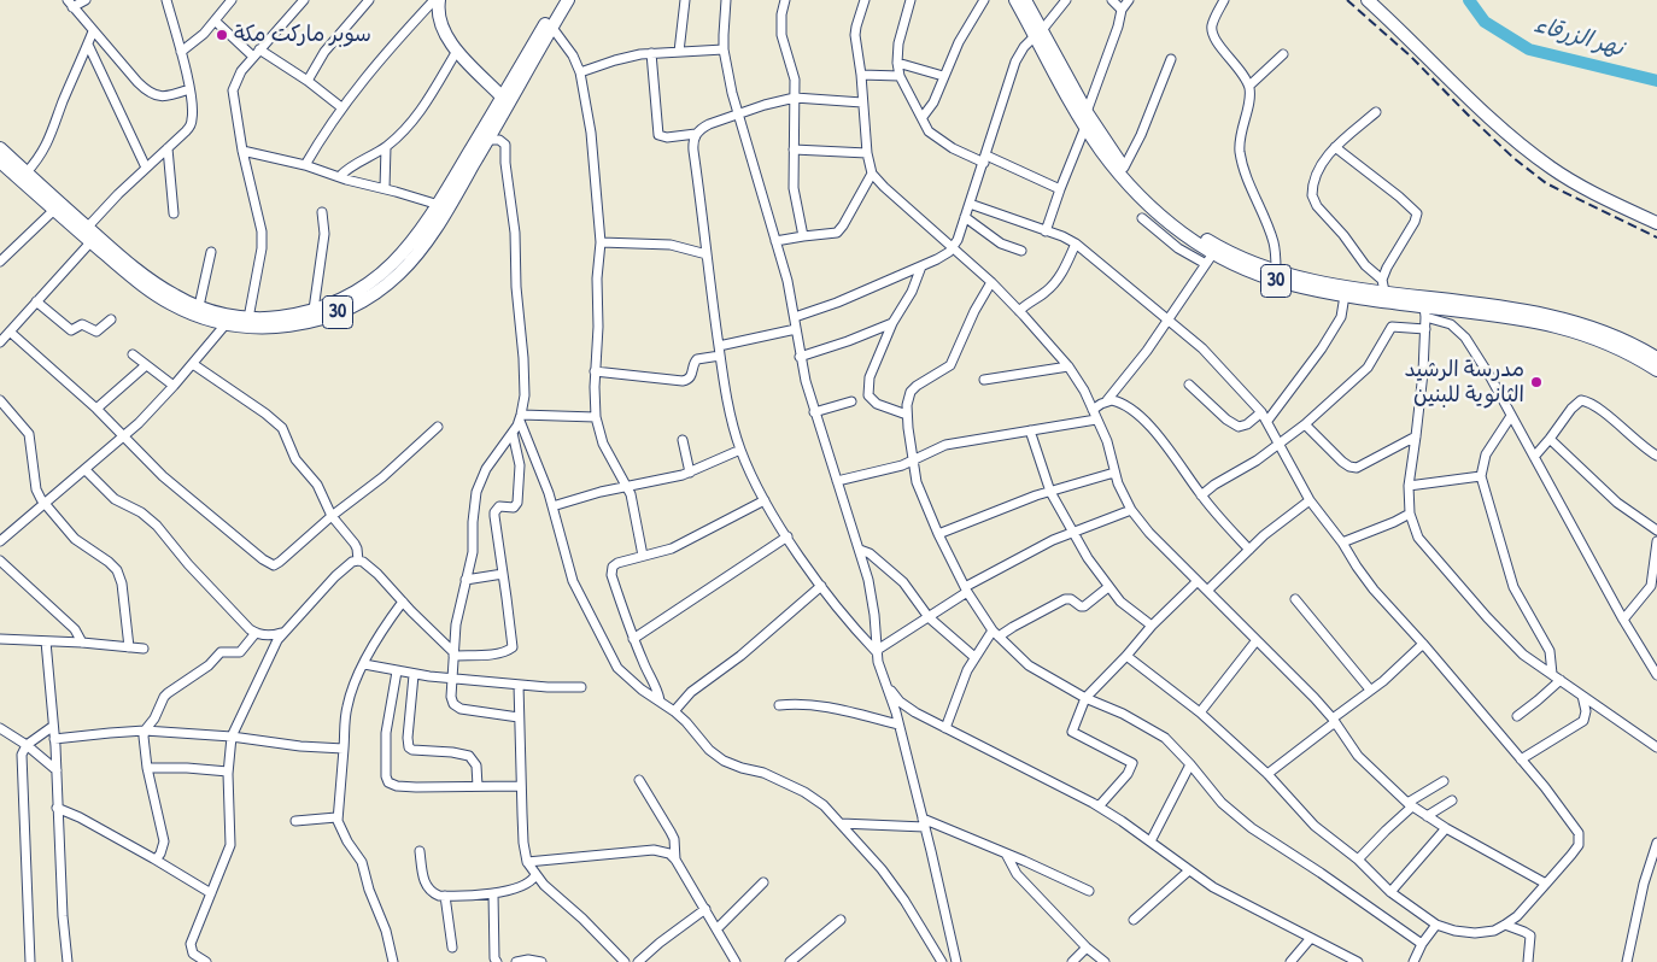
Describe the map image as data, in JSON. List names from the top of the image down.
{
  "streets": {
    "main road": ["30"]
  },
  "water": ["نهر الزرقاء"],
  "places": ["سوبر ماركت مكة", "مدرسة الرشيد الثانوية للبنين"]
}
